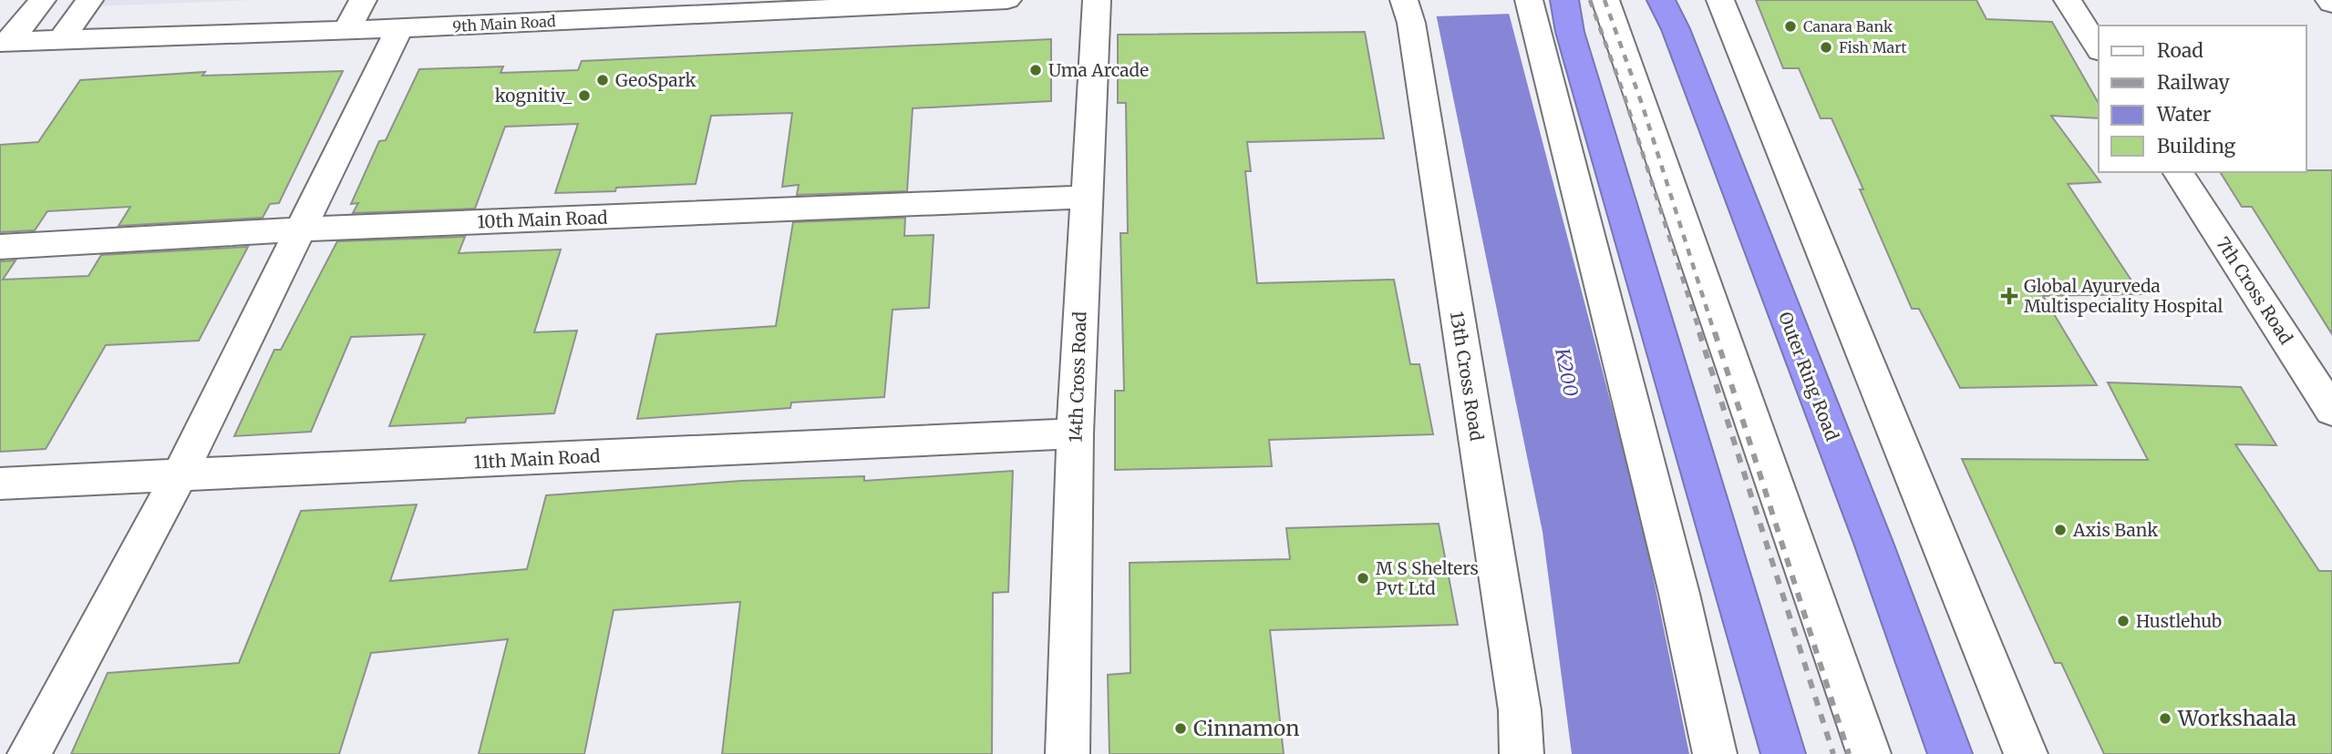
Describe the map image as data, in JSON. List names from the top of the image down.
{
  "streets": {
    "highway": ["Outer Ring Road"],
    "street": [
      "9th Main Road",
      "10th Main Road",
      "7th Cross Road",
      "13th Cross Road",
      "14th Cross Road",
      "11th Main Road"
    ]
  },
  "crossings": [
    ["10th Main Road", "14th Cross Road"],
    ["14th Cross Road", "11th Main Road"]
  ],
  "water": ["K200"],
  "places": {
    "other": [
      "Canara Bank",
      "Fish Mart",
      "Uma Arcade",
      "GeoSpark",
      "kognitiv_",
      "Axis Bank",
      "M S Shelters Pvt Ltd",
      "Hustlehub",
      "Workshaala",
      "Cinnamon"
    ],
    "health": ["Global Ayurveda Multispeciality Hospital"]
  },
  "legend": [
    "Road",
    "Railway",
    "Water",
    "Building"
  ]
}
